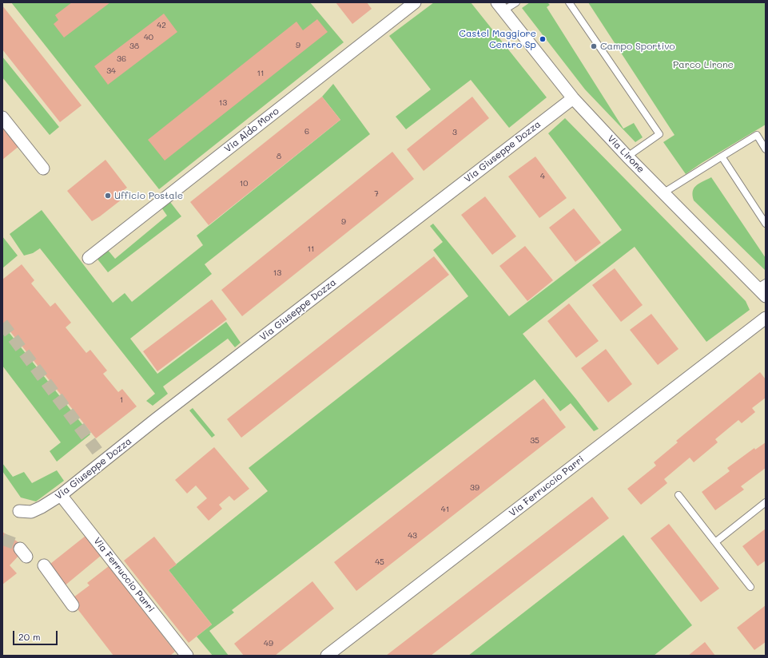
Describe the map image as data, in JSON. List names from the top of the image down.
{
  "streets": {
    "street": [
      "Via Aldo Moro",
      "Via Giuseppe Dozza",
      "Via Lirone",
      "Via Ferruccio Parri"
    ]
  },
  "crossings": [
    ["Via Giuseppe Dozza", "Via Lirone"],
    ["Via Giuseppe Dozza", "Via Ferruccio Parri"]
  ],
  "parks": ["Parco Lirone"],
  "places": ["Castel Maggiore Centro Sp", "Campo Sportivo", "Ufficio Postale"],
  "house_numbers": [
    "42",
    "40",
    "9",
    "38",
    "36",
    "34",
    "11",
    "13",
    "6",
    "3",
    "8",
    "4",
    "10",
    "7",
    "9",
    "11",
    "13",
    "1",
    "35",
    "39",
    "41",
    "43",
    "45",
    "49"
  ],
  "scale_bar": "20 m"
}
